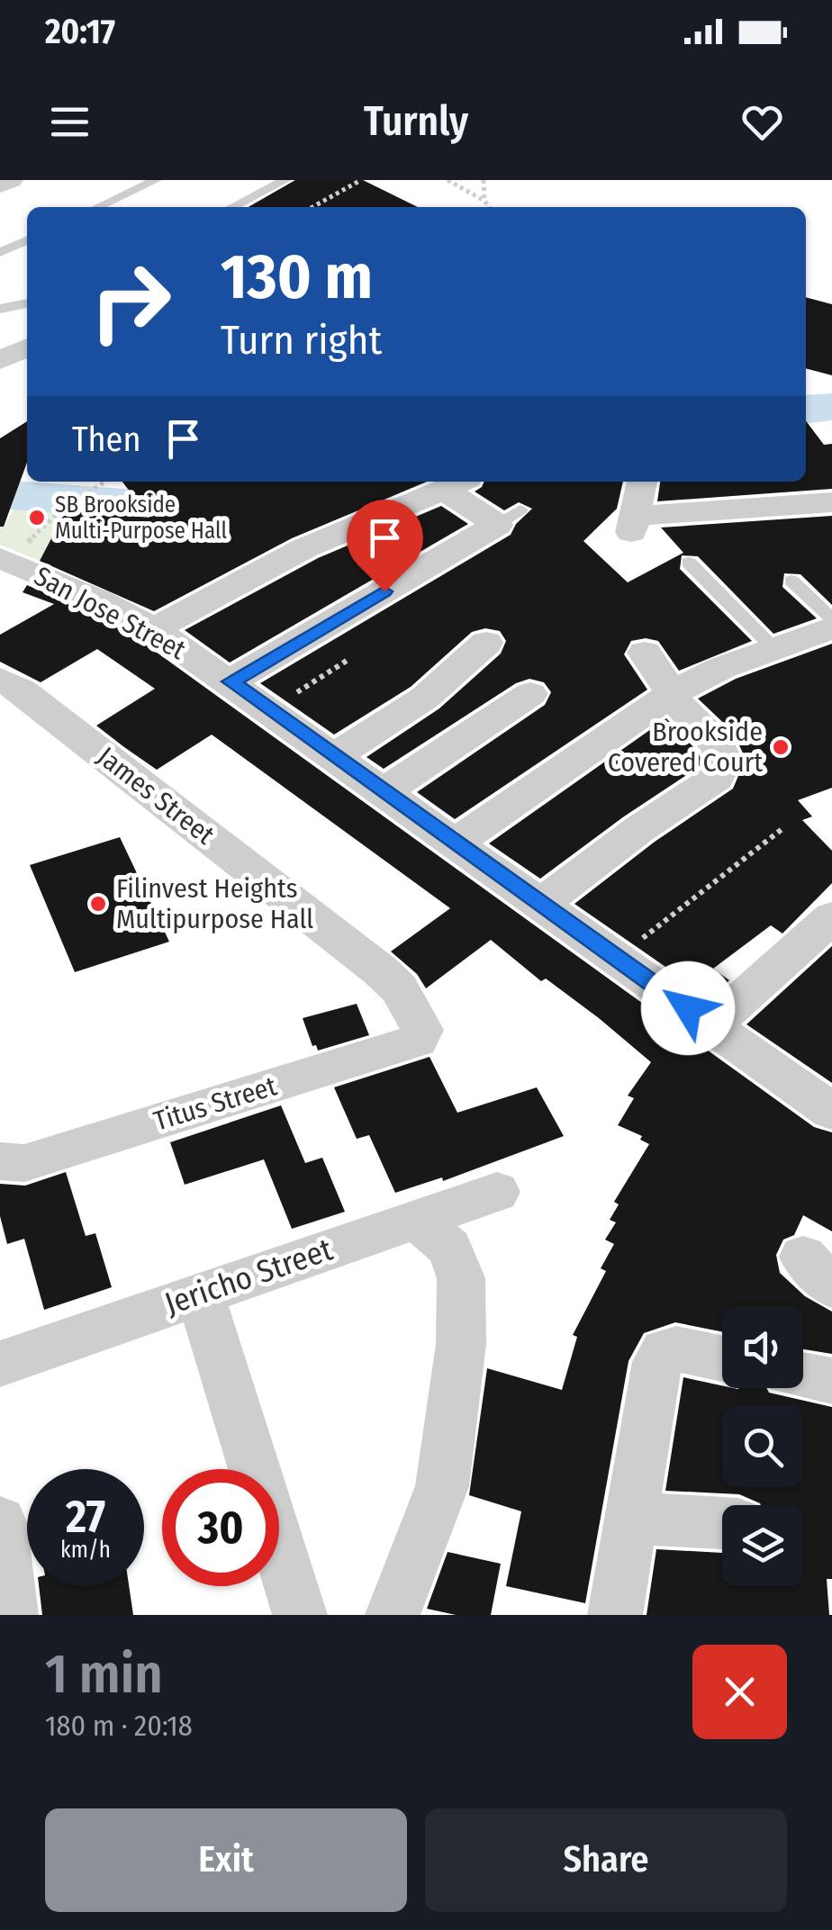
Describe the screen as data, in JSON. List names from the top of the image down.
{
  "streets": {
    "street": [
      "San Jose Street",
      "James Street",
      "Titus Street",
      "Jericho Street"
    ]
  },
  "crossings": [
    ["James Street", "Titus Street"]
  ],
  "places": ["SB Brookside Multi-Purpose Hall", "Brookside Covered Court", "Filinvest Heights Multipurpose Hall"],
  "page": {
    "status": "20:17",
    "header": "Turnly",
    "turn": ["130 m", "Turn right"],
    "then": "Then",
    "speed": "27 km/h",
    "limit": "30",
    "heading": ["1 min", "180 m · 20:18"],
    "buttons": ["Exit", "Share"]
  }
}
